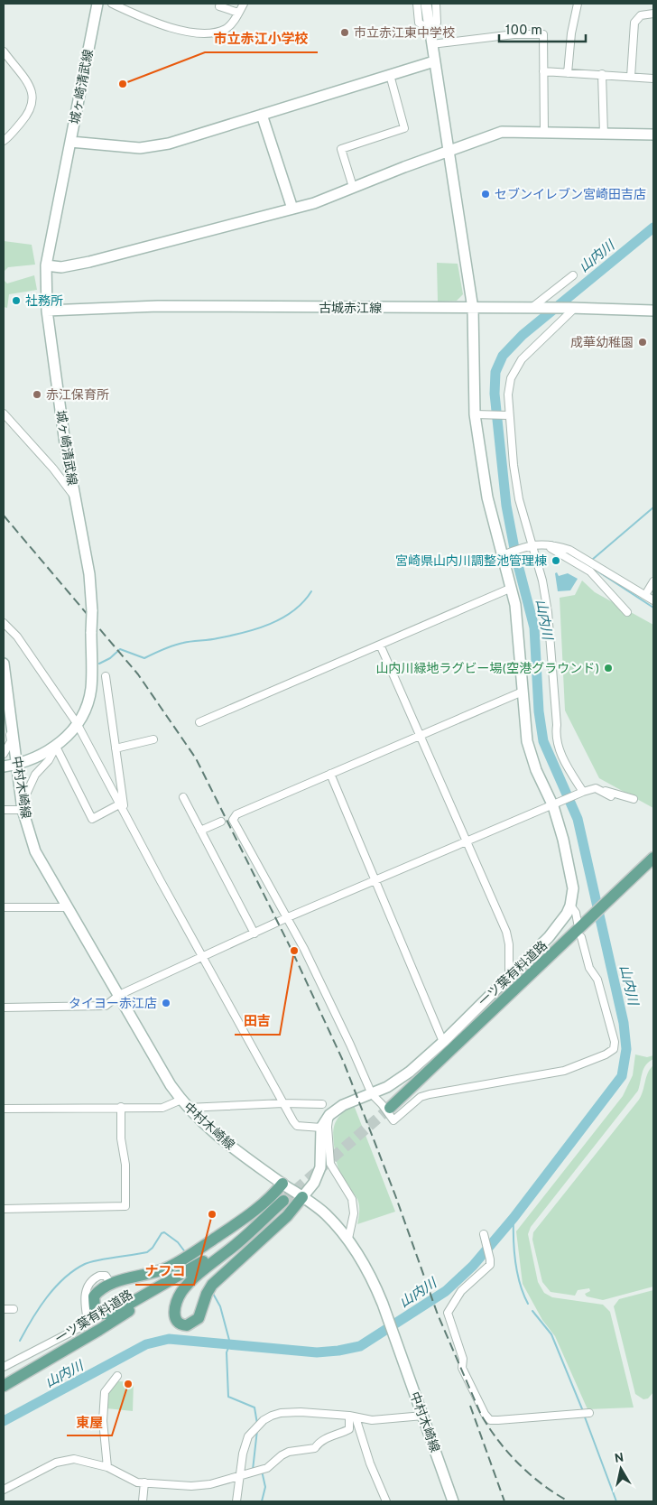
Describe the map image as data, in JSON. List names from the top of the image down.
{
  "streets": {
    "main road": ["一ツ葉有料道路"],
    "street": ["城ヶ崎清武線", "古城赤江線", "中村木崎線"]
  },
  "crossings": [
    ["城ヶ崎清武線", "古城赤江線"],
    ["城ヶ崎清武線", "中村木崎線"],
    ["中村木崎線", "一ツ葉有料道路"]
  ],
  "water": ["山内川"],
  "places": [
    "市立赤江東中学校",
    "市立赤江小学校",
    "セブンイレブン宮崎田吉店",
    "社務所",
    "成華幼稚園",
    "赤江保育所",
    "宮崎県山内川調整池管理棟",
    "山内川緑地ラグビー場(空港グラウンド)",
    "田吉",
    "タイヨー赤江店",
    "ナフコ",
    "東屋"
  ],
  "scale_bar": "100 m",
  "north": "top"
}
